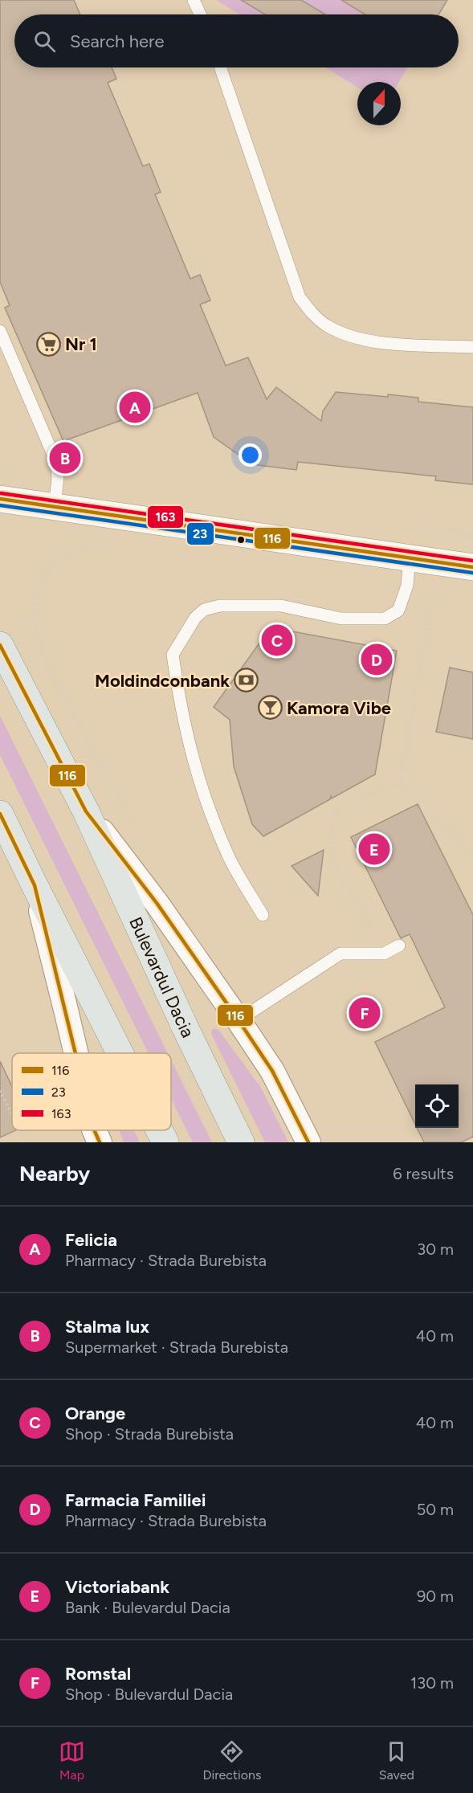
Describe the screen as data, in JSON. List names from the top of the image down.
{
  "streets": {
    "main road": ["Bulevardul Dacia"]
  },
  "places": {
    "supermarket": ["Nr 1"],
    "bank": ["Moldindconbank"],
    "bar": ["Kamora Vibe"]
  },
  "lines": ["transit line 163", "transit line 116", "transit line 23"],
  "legend": ["116", "23", "163"],
  "north": "top",
  "page": {
    "search": "Search here",
    "pins": [
      "A",
      "B",
      "C",
      "D",
      "E",
      "F"
    ],
    "heading": ["Nearby", "6 results"],
    "list": [
      {
        "mark": "A",
        "name": "Felicia",
        "note": "Pharmacy · Strada Burebista",
        "value": "30 m"
      },
      {
        "mark": "B",
        "name": "Stalma lux",
        "note": "Supermarket · Strada Burebista",
        "value": "40 m"
      },
      {
        "mark": "C",
        "name": "Orange",
        "note": "Shop · Strada Burebista",
        "value": "40 m"
      },
      {
        "mark": "D",
        "name": "Farmacia Familiei",
        "note": "Pharmacy · Strada Burebista",
        "value": "50 m"
      },
      {
        "mark": "E",
        "name": "Victoriabank",
        "note": "Bank · Bulevardul Dacia",
        "value": "90 m"
      },
      {
        "mark": "F",
        "name": "Romstal",
        "note": "Shop · Bulevardul Dacia",
        "value": "130 m"
      }
    ],
    "nav": ["Map", "Directions", "Saved"]
  }
}
